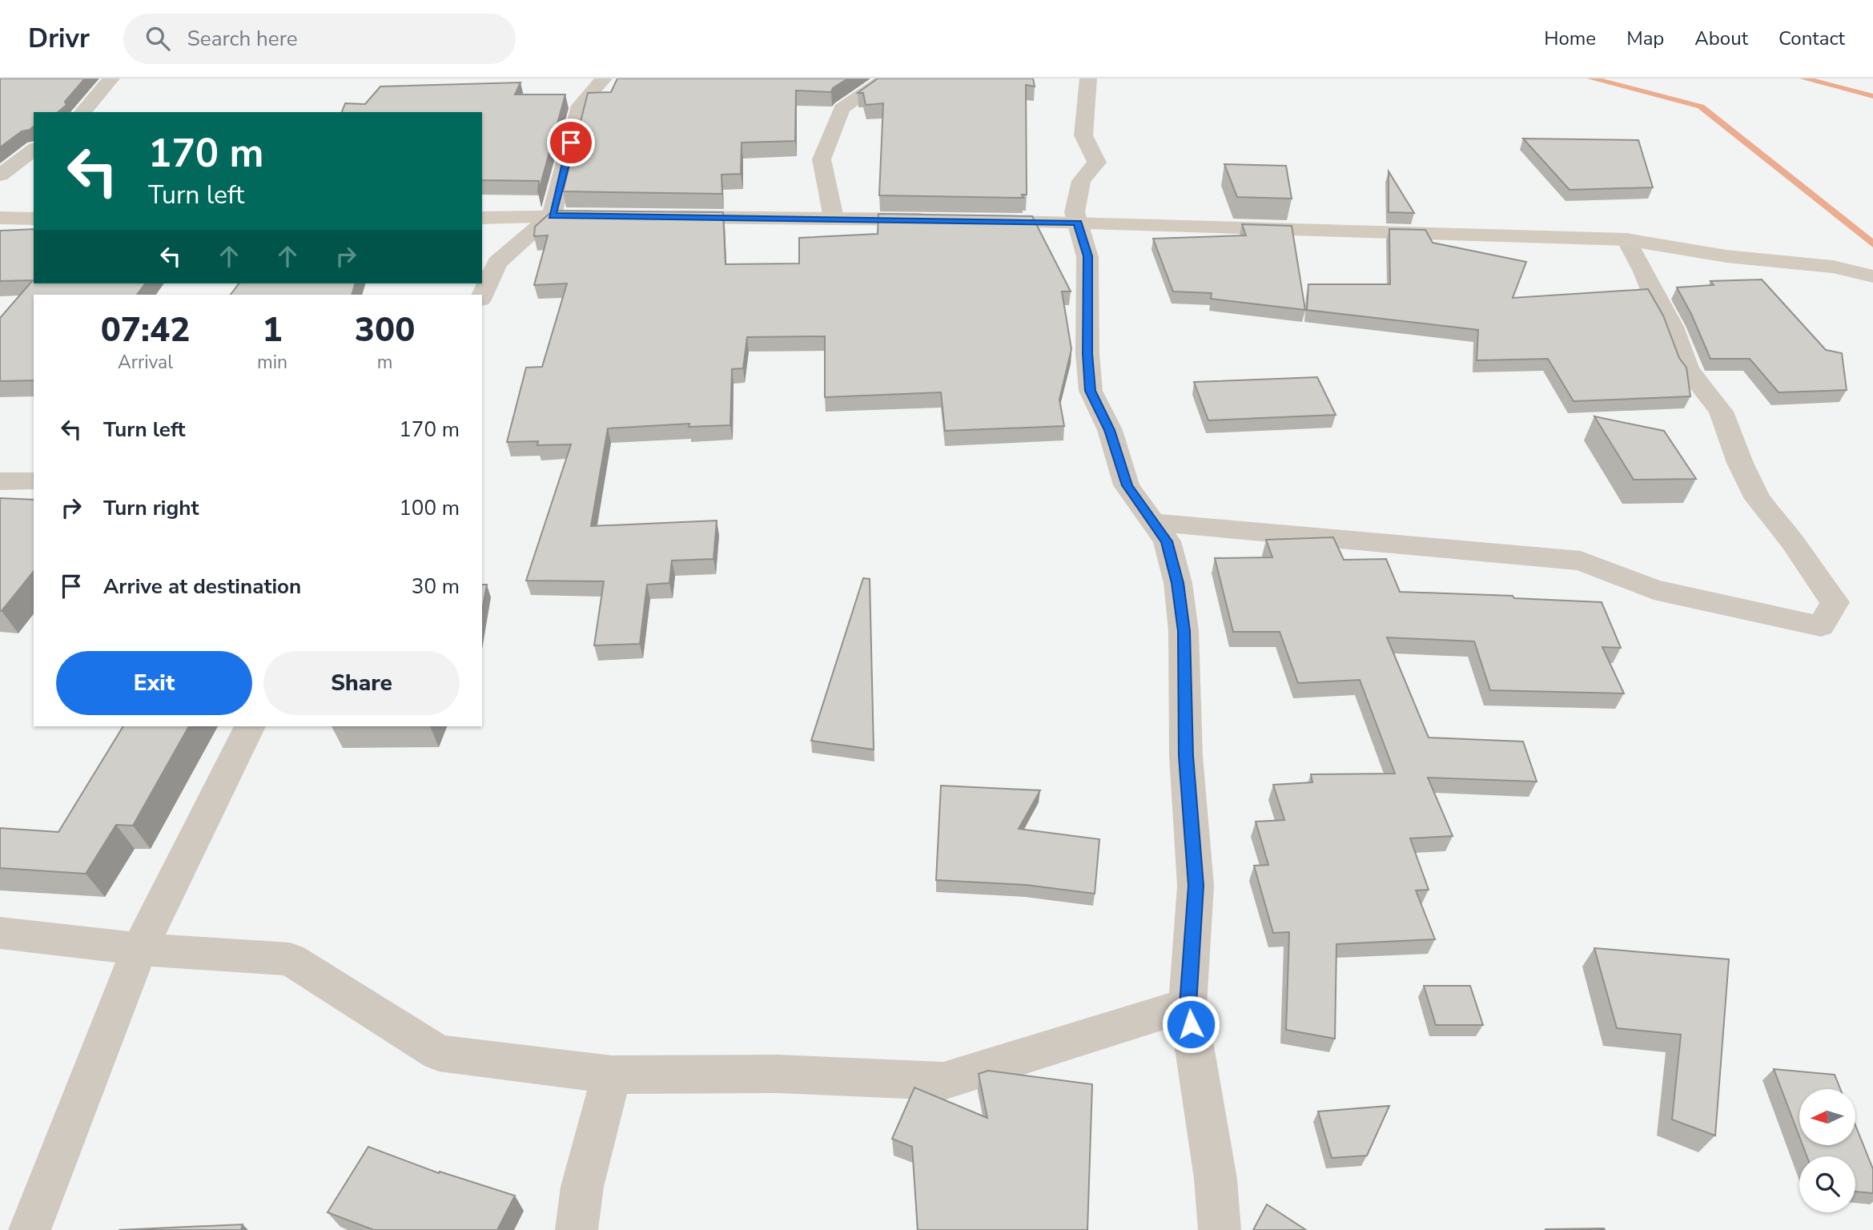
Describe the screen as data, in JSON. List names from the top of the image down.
{
  "north": "left",
  "page": {
    "header": "Drivr",
    "search": "Search here",
    "nav": [
      "Home",
      "Map",
      "About",
      "Contact"
    ],
    "turn": ["170 m", "Turn left"],
    "eta": [
      "07:42",
      "Arrival",
      "1",
      "min",
      "300",
      "m"
    ],
    "list": [
      {
        "name": "Turn left",
        "value": "170 m"
      },
      {
        "name": "Turn right",
        "value": "100 m"
      },
      {
        "name": "Arrive at destination",
        "value": "30 m"
      }
    ],
    "buttons": ["Exit", "Share"]
  }
}
